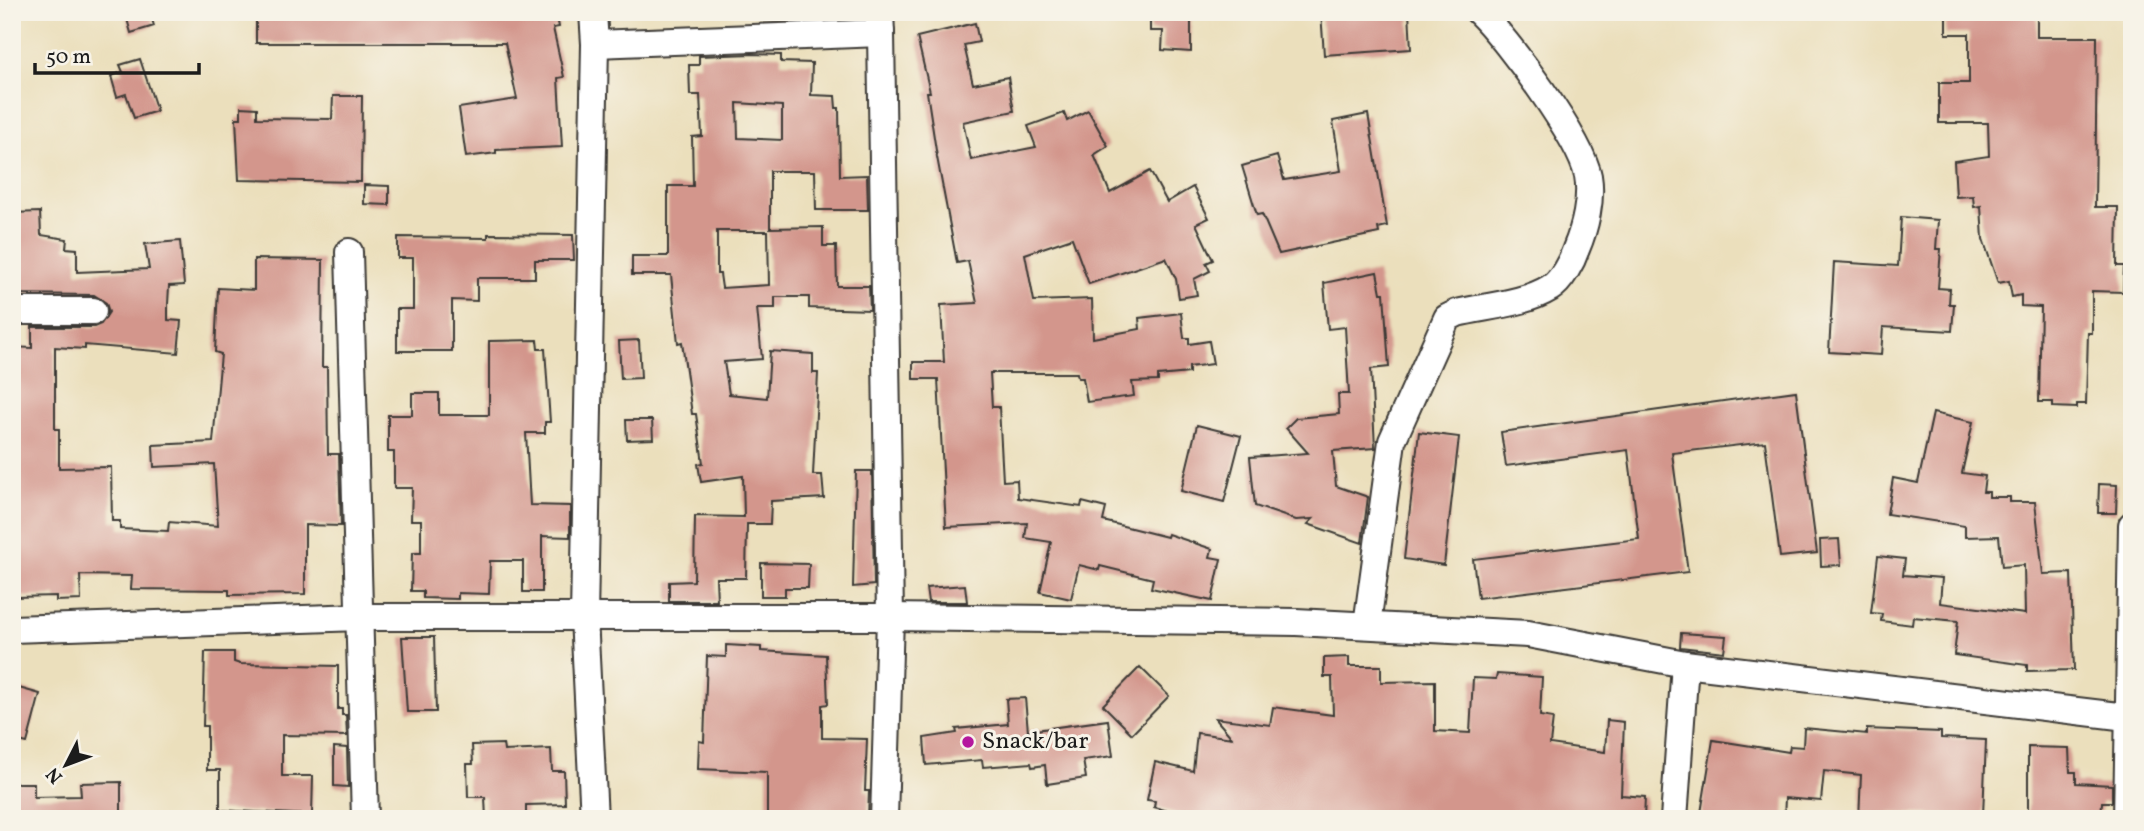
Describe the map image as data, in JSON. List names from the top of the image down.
{
  "places": ["Snack/bar"],
  "scale_bar": "50 m",
  "north": "bottom left"
}
